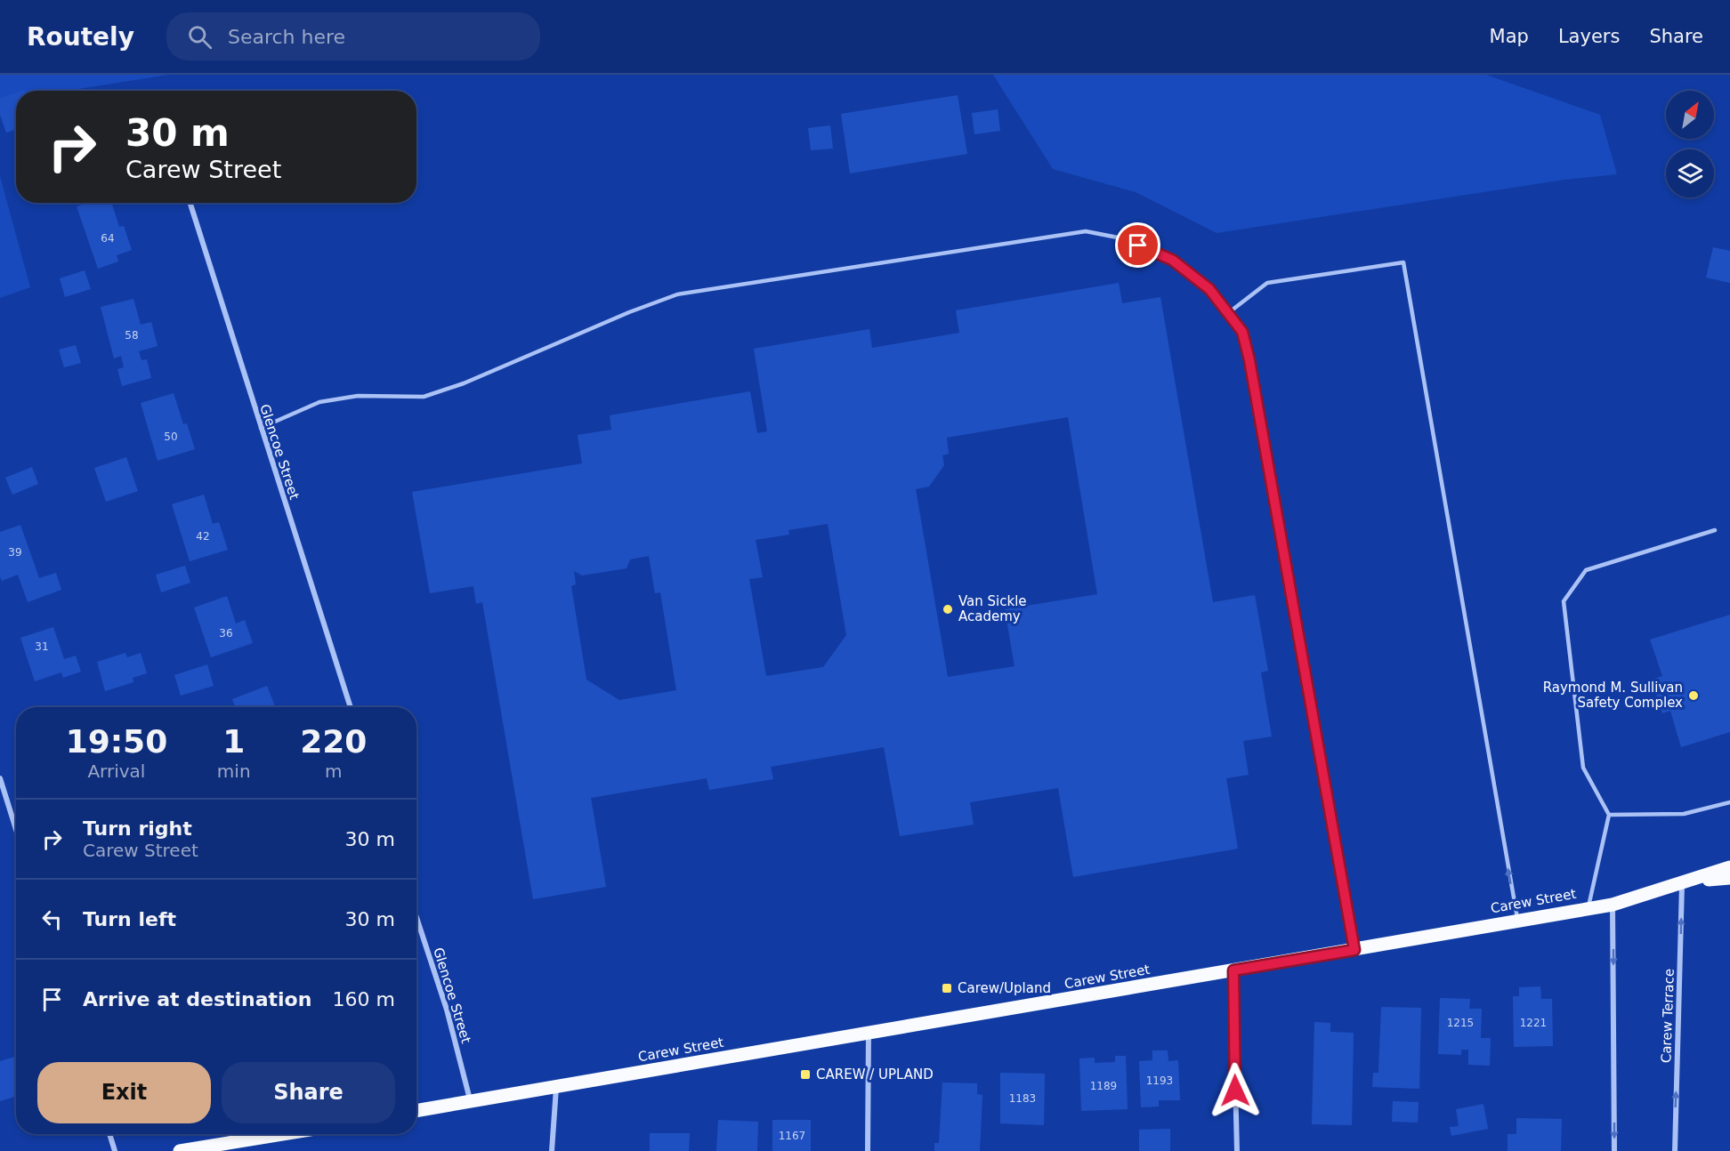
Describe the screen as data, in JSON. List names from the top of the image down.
{
  "streets": {
    "main road": ["Carew Street"],
    "street": ["Glencoe Street", "Carew Terrace"]
  },
  "crossings": [
    ["Glencoe Street", "Carew Street"],
    ["Carew Street", "Carew Terrace"]
  ],
  "one_way": ["Carew Terrace"],
  "places": {
    "other": ["Van Sickle Academy", "Raymond M. Sullivan Safety Complex"],
    "transit": ["Carew/Upland", "CAREW / UPLAND"]
  },
  "house_numbers": [
    "64",
    "58",
    "50",
    "42",
    "39",
    "36",
    "31",
    "1215",
    "1221",
    "1193",
    "1189",
    "1183",
    "1167"
  ],
  "north": "top right",
  "page": {
    "header": "Routely",
    "search": "Search here",
    "nav": ["Map", "Layers", "Share"],
    "turn": ["30 m", "Carew Street"],
    "eta": [
      "19:50",
      "Arrival",
      "1",
      "min",
      "220",
      "m"
    ],
    "list": [
      {
        "name": "Turn right",
        "note": "Carew Street",
        "value": "30 m"
      },
      {
        "name": "Turn left",
        "value": "30 m"
      },
      {
        "name": "Arrive at destination",
        "value": "160 m"
      }
    ],
    "buttons": ["Exit", "Share"]
  }
}
